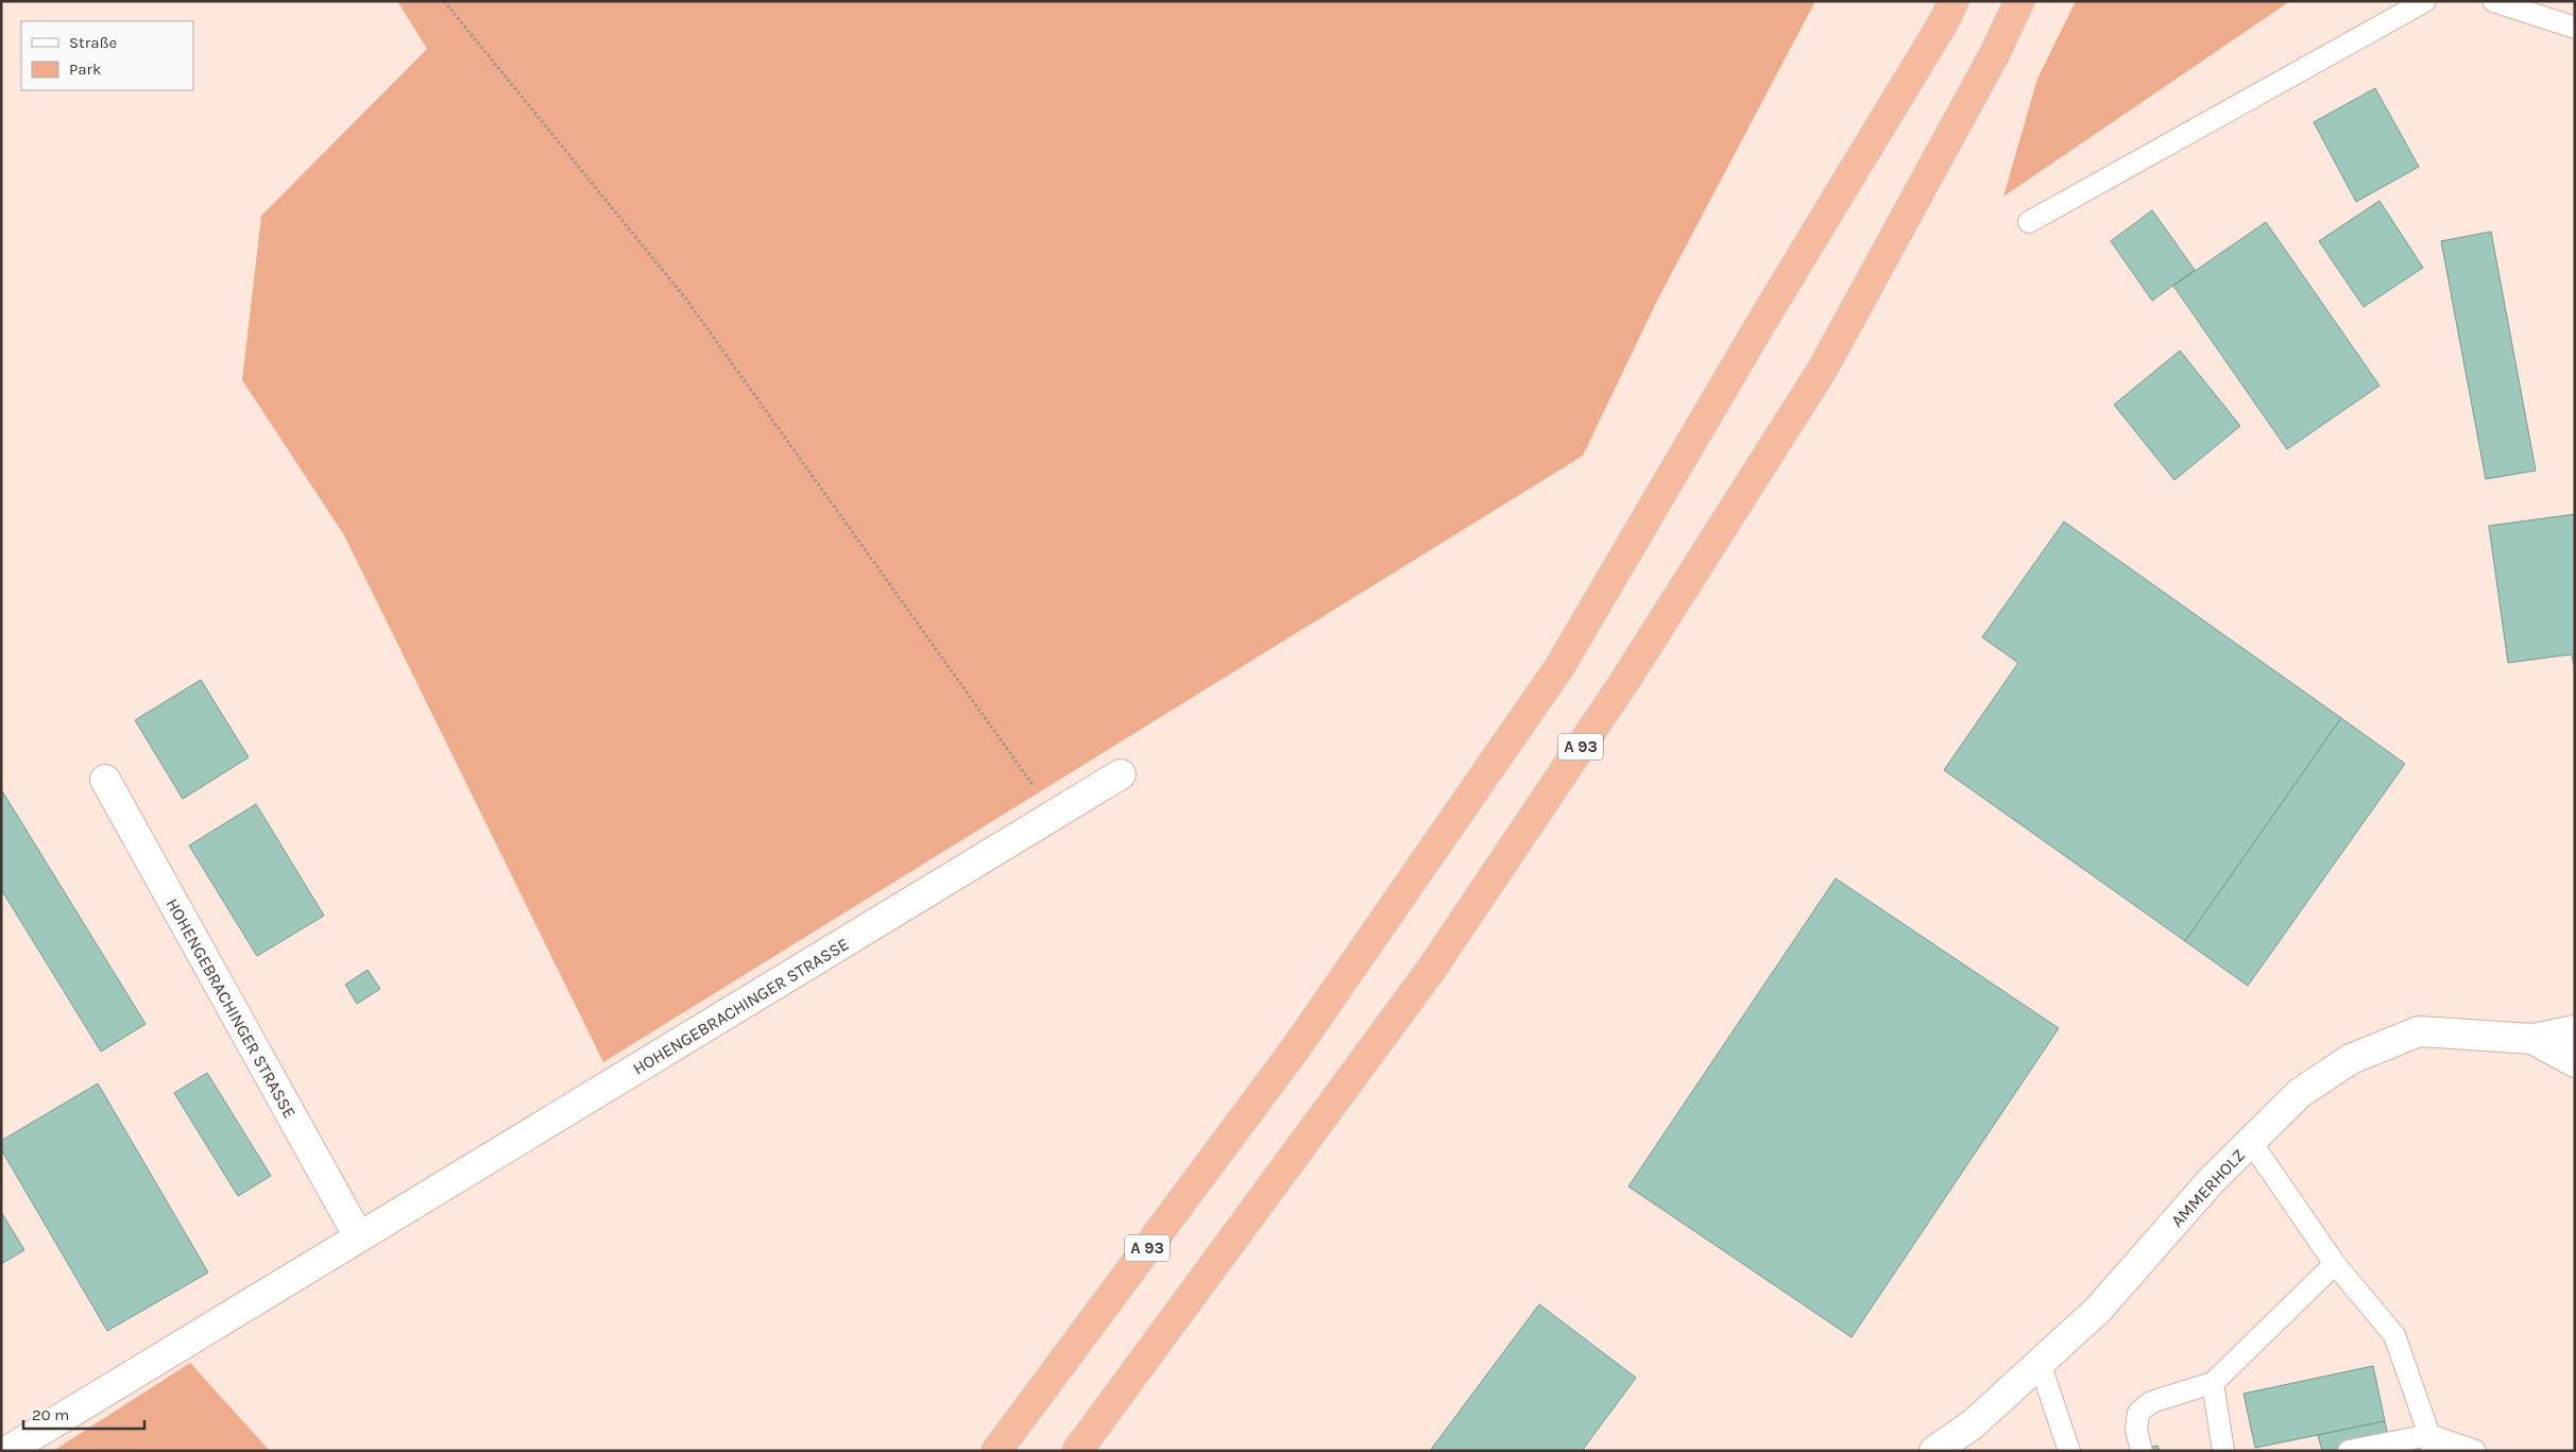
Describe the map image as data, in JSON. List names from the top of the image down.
{
  "streets": {
    "highway": ["A 93"],
    "street": ["HOHENGEBRACHINGER STRASSE", "AMMERHOLZ"]
  },
  "legend": ["Straße", "Park"],
  "scale_bar": "20 m"
}
